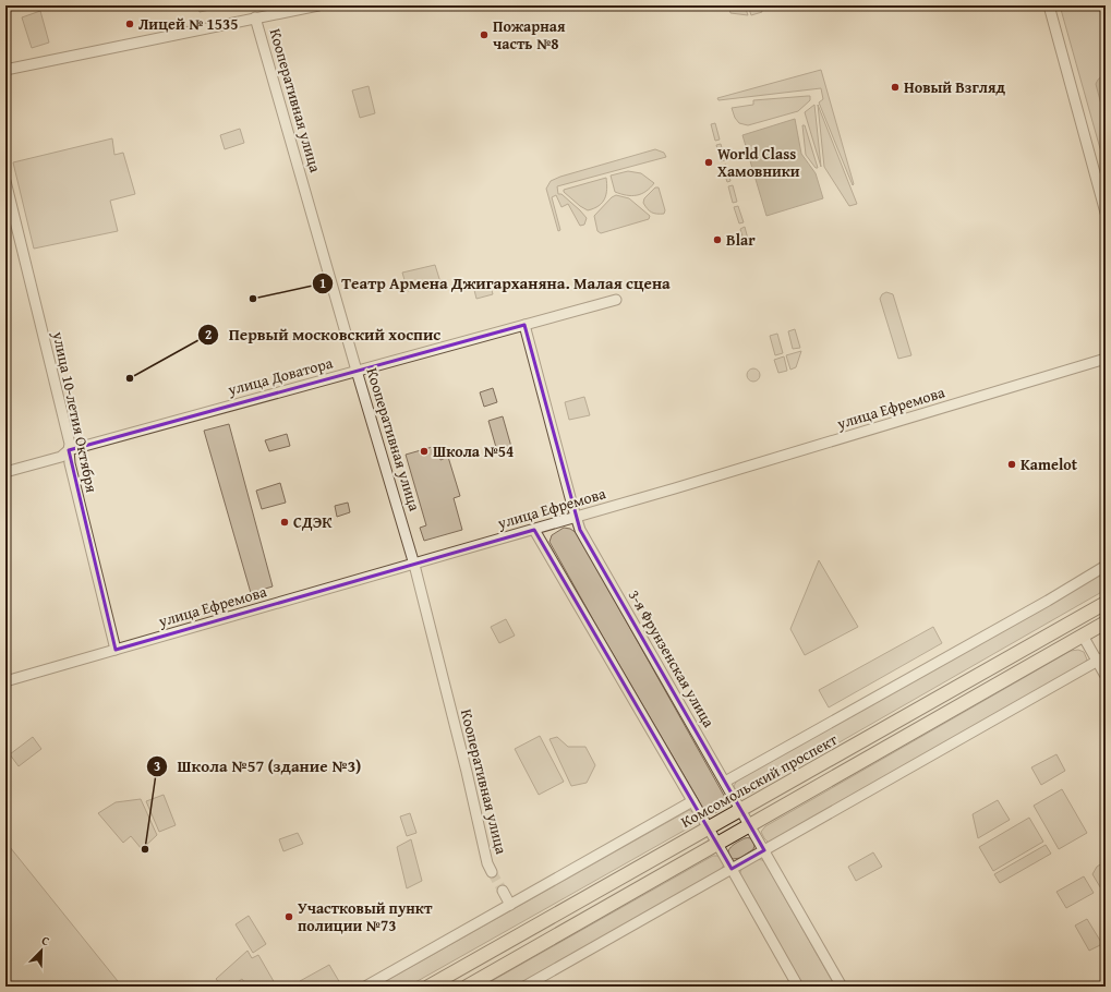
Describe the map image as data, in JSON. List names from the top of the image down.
{
  "streets": {
    "main road": ["Комсомольский проспект"],
    "street": [
      "Кооперативная улица",
      "улица Доватора",
      "улица Ефремова",
      "улица 10-летия Октября",
      "3-я Фрунзенская улица"
    ]
  },
  "crossings": [
    ["Кооперативная улица", "улица Доватора"],
    ["Кооперативная улица", "улица Ефремова"],
    ["улица Доватора", "улица 10-летия Октября"],
    ["улица Доватора", "3-я Фрунзенская улица"],
    ["улица Ефремова", "улица 10-летия Октября"],
    ["улица Ефремова", "3-я Фрунзенская улица"],
    ["3-я Фрунзенская улица", "Комсомольский проспект"]
  ],
  "places": [
    "Лицей № 1535",
    "Пожарная часть №8",
    "Новый Взгляд",
    "World Class Хамовники",
    "Blar",
    "Театр Армена Джигарханяна. Малая сцена",
    "Первый московский хоспис",
    "Школа №54",
    "Kamelot",
    "СДЭК",
    "Школа №57 (здание №3)",
    "Участковый пункт полиции №73"
  ],
  "north": "top right"
}
